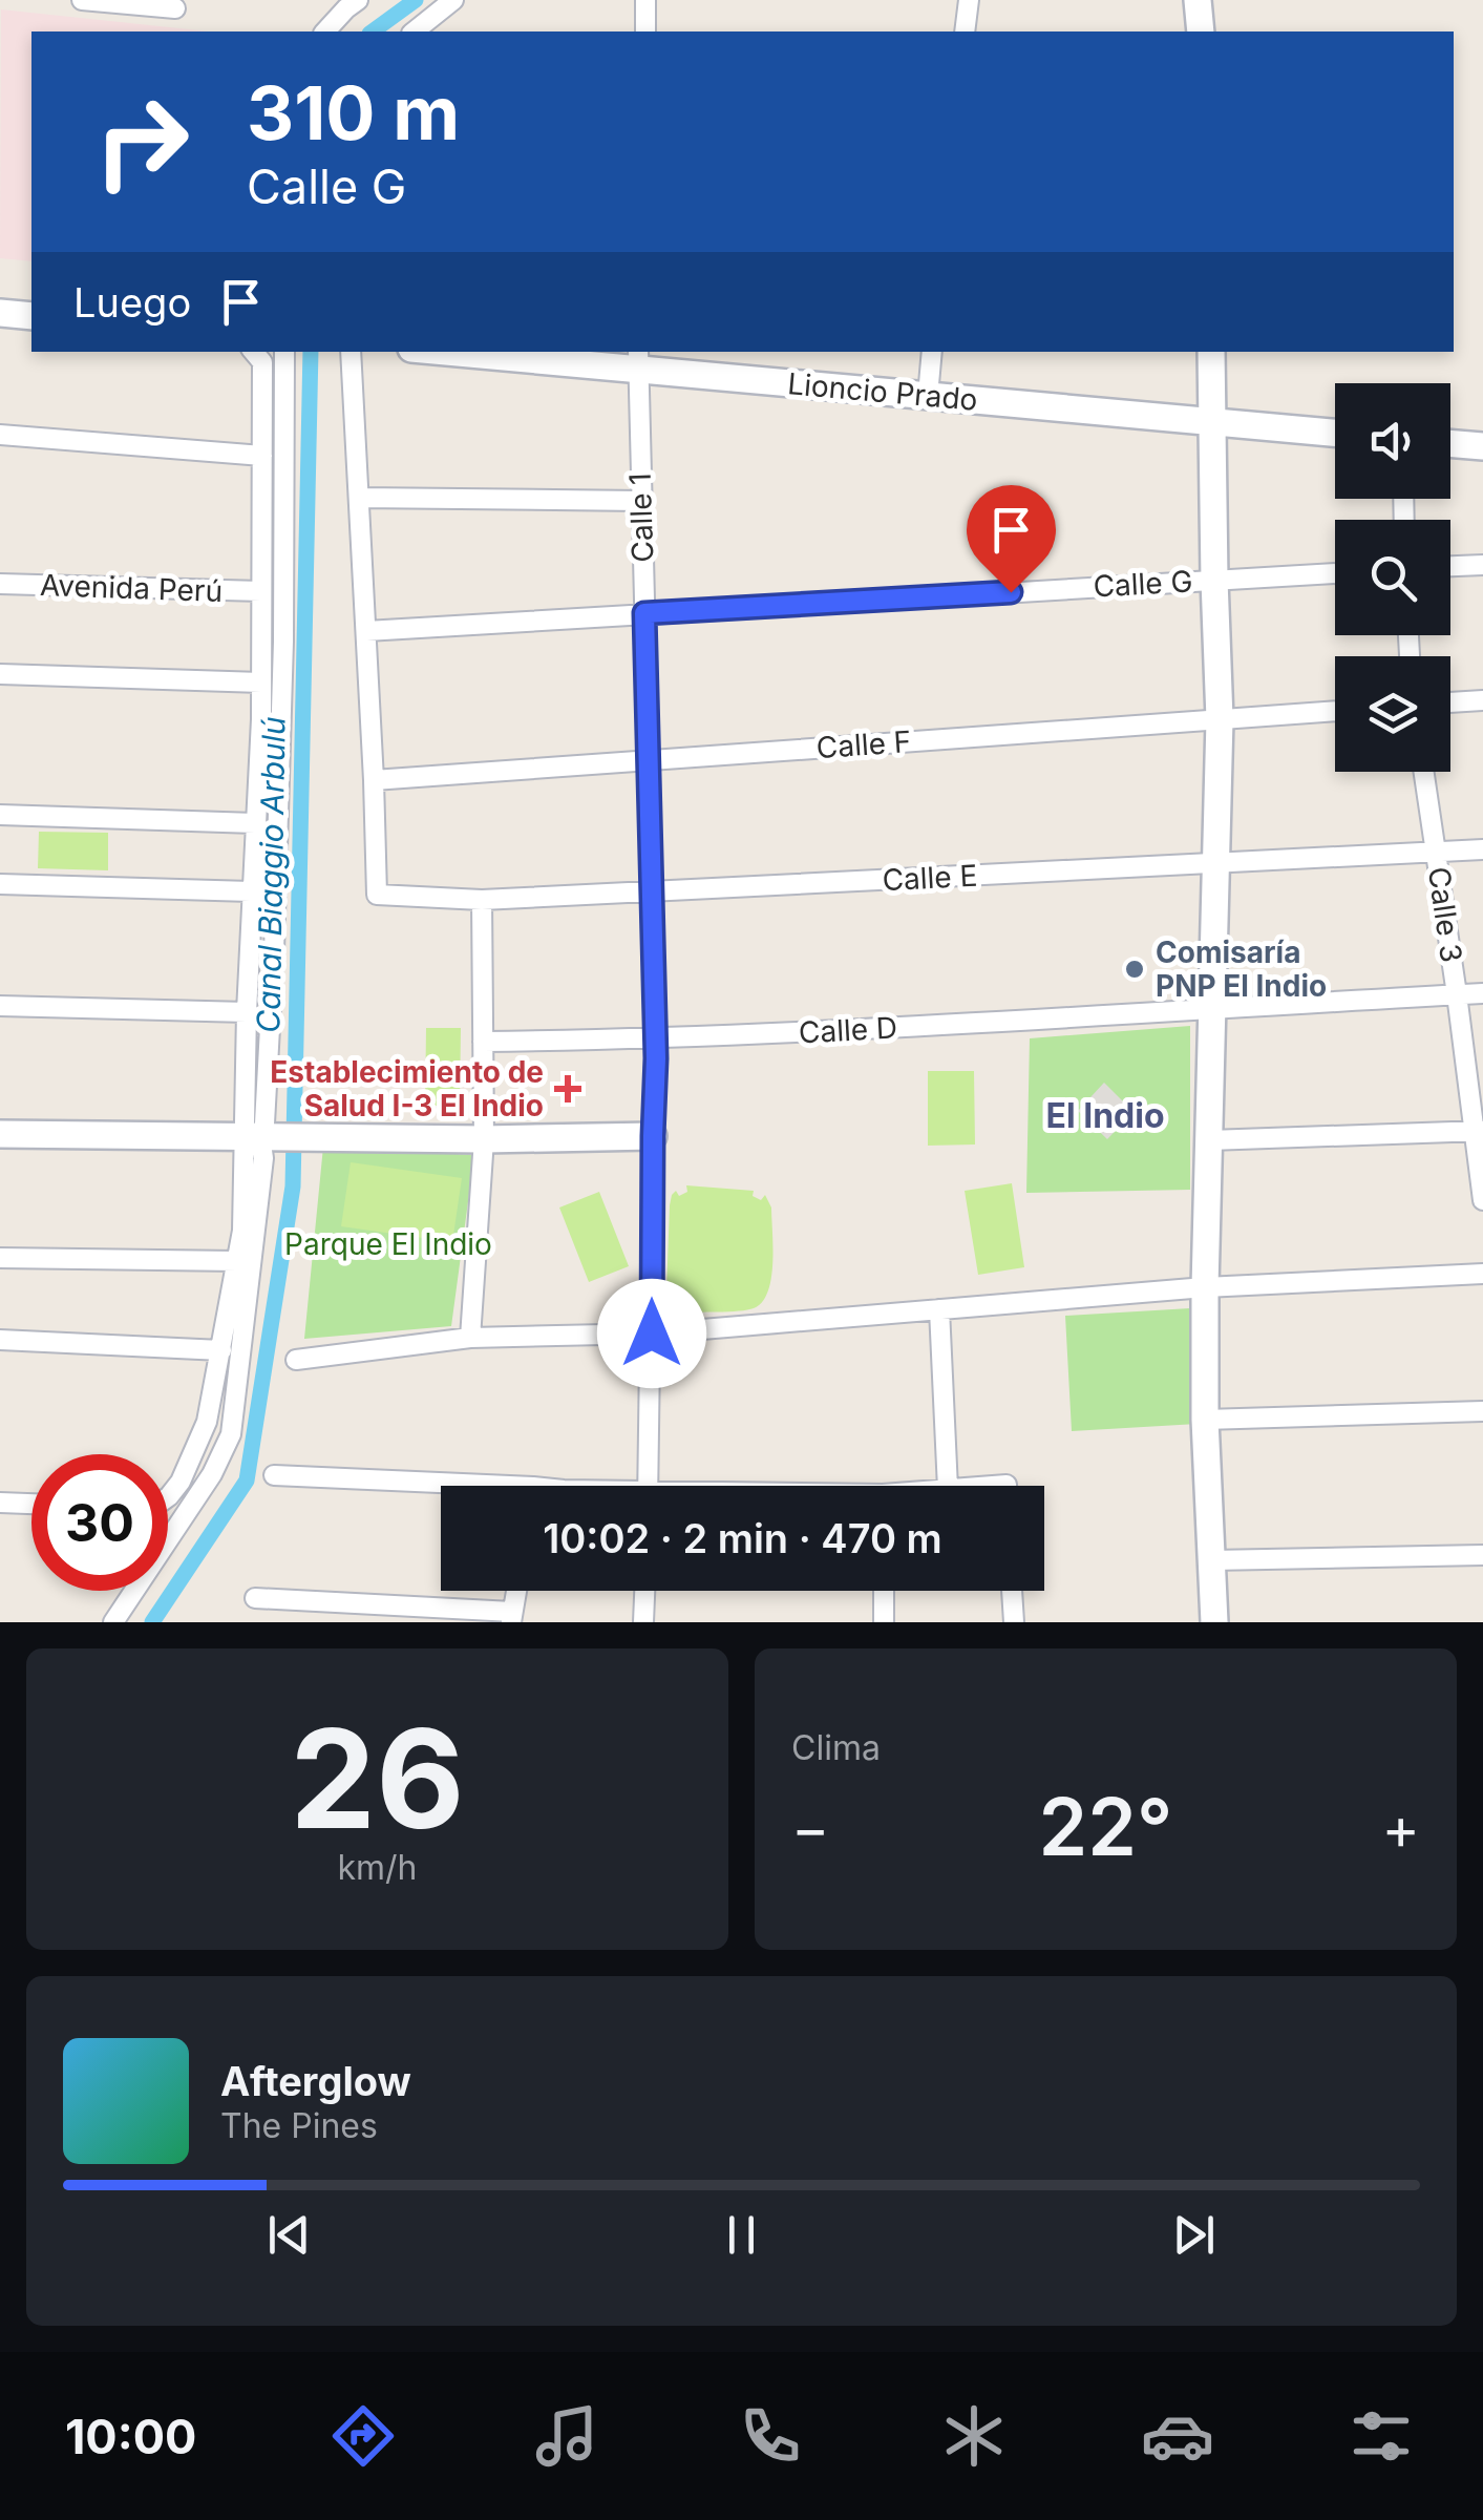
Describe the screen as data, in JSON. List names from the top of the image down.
{
  "streets": {
    "street": [
      "Lioncio Prado",
      "Calle 1",
      "Calle G",
      "Avenida Perú",
      "Calle F",
      "Calle E",
      "Calle 3",
      "Calle D"
    ]
  },
  "crossings": [
    ["Lioncio Prado", "Calle 1"],
    ["Calle 1", "Calle G"],
    ["Calle 1", "Calle F"],
    ["Calle 1", "Calle E"],
    ["Calle 1", "Calle D"],
    ["Calle F", "Calle E"],
    ["Calle E", "Calle 3"],
    ["Calle 3", "Calle D"]
  ],
  "districts": ["El Indio"],
  "water": ["Canal Biaggio Arbulú"],
  "parks": ["Parque El Indio"],
  "places": {
    "other": ["Comisaría PNP El Indio"],
    "health": ["Establecimiento de Salud I-3 El Indio"]
  },
  "page": {
    "turn": ["310 m", "Calle G"],
    "then": "Luego",
    "limit": "30",
    "trip": "10:02 · 2 min · 470 m",
    "tile": [
      ["26", "km/h"],
      "Clima"
    ],
    "heat": ["−", "22°", "+"],
    "song": ["Afterglow", "The Pines"],
    "tabs": "10:00"
  }
}
